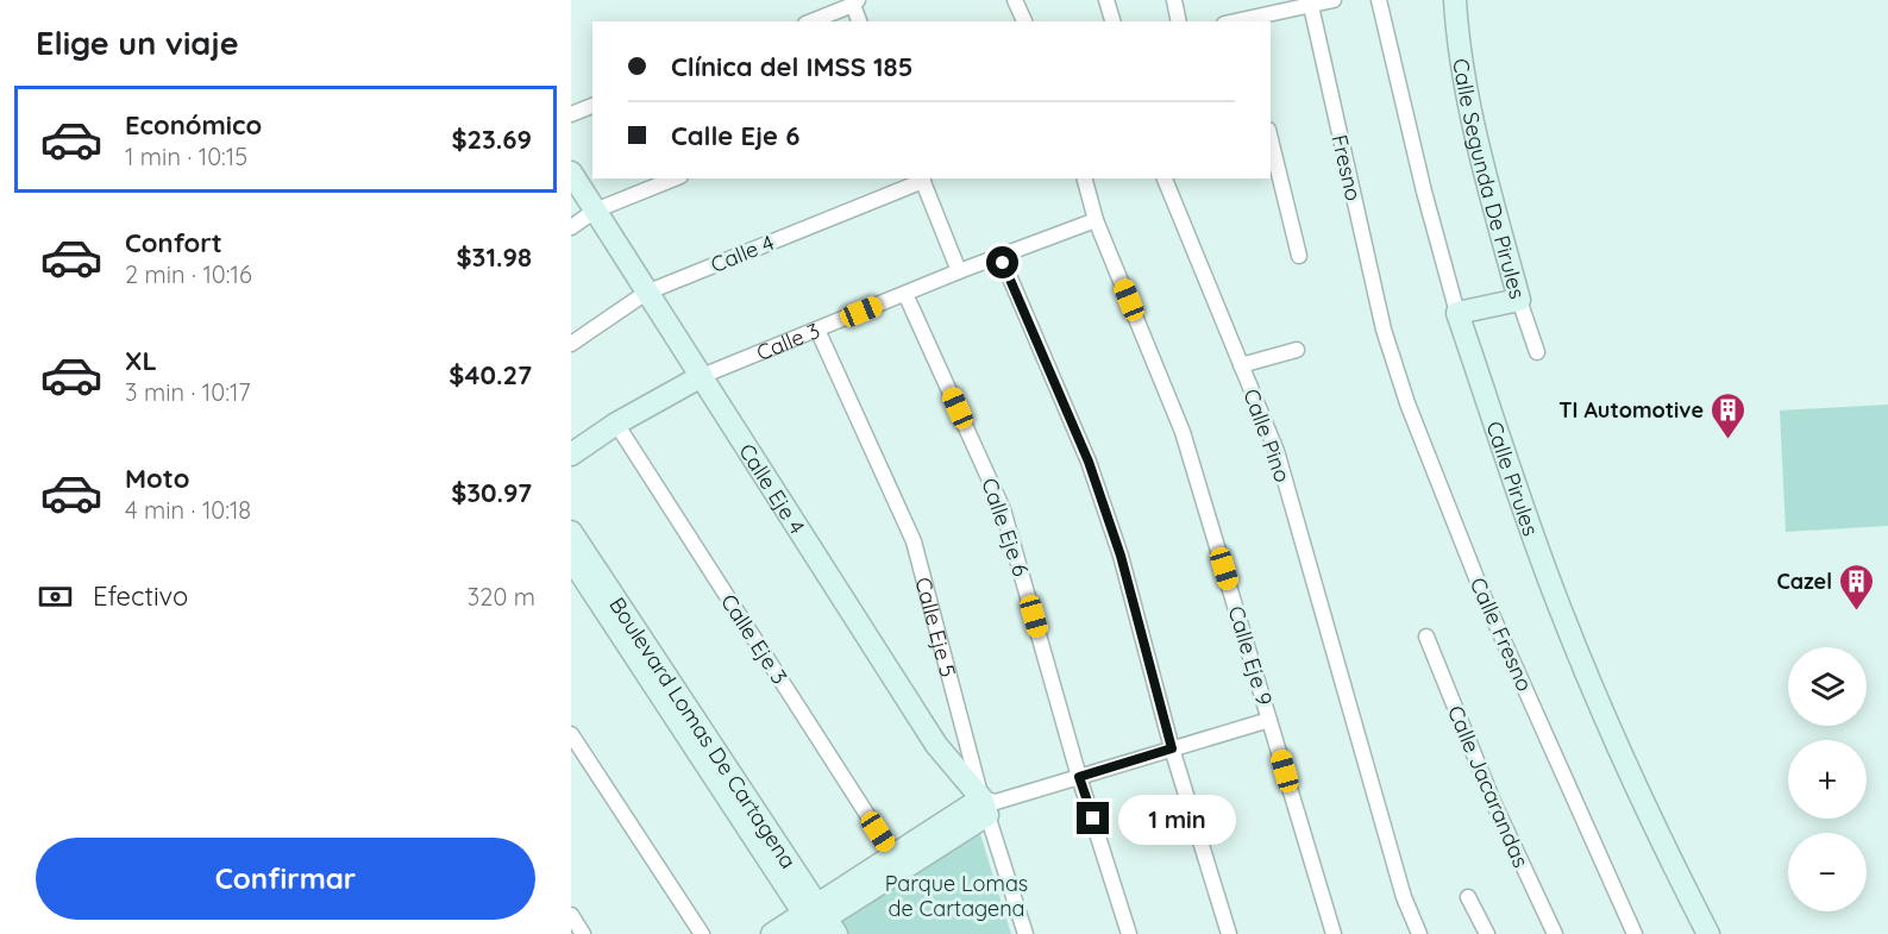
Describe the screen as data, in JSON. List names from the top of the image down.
{
  "streets": {
    "street": [
      "Fresno",
      "Calle Segunda De Pirules",
      "Calle 4",
      "Calle 3",
      "Calle Pino",
      "Calle Pirules",
      "Calle Eje 4",
      "Calle Eje 6",
      "Calle Eje 5",
      "Calle Fresno",
      "Calle Eje 3",
      "Calle Eje 9",
      "Boulevard Lomas De Cartagena",
      "Calle Jacarandas"
    ]
  },
  "crossings": [
    ["Fresno", "Calle Fresno"],
    ["Calle 4", "Calle Eje 4"],
    ["Calle 3", "Calle Eje 4"],
    ["Calle 3", "Calle Eje 6"],
    ["Calle 3", "Calle Eje 5"],
    ["Calle 3", "Calle Eje 3"],
    ["Calle 3", "Calle Eje 9"],
    ["Calle Eje 4", "Calle Eje 5"]
  ],
  "parks": ["Parque Lomas de Cartagena"],
  "places": {
    "building": ["TI Automotive", "Cazel"]
  },
  "page": {
    "heading": "Elige un viaje",
    "banner": ["Clínica del IMSS 185", "Calle Eje 6"],
    "list": [
      {
        "name": "Económico",
        "note": "1 min · 10:15",
        "value": "$23.69"
      },
      {
        "name": "Confort",
        "note": "2 min · 10:16",
        "value": "$31.98"
      },
      {
        "name": "XL",
        "note": "3 min · 10:17",
        "value": "$40.27"
      },
      {
        "name": "Moto",
        "note": "4 min · 10:18",
        "value": "$30.97"
      }
    ],
    "pay": ["Efectivo", "320 m"],
    "map_buttons": ["+", "−"],
    "bubble": "1 min",
    "buttons": "Confirmar"
  }
}
